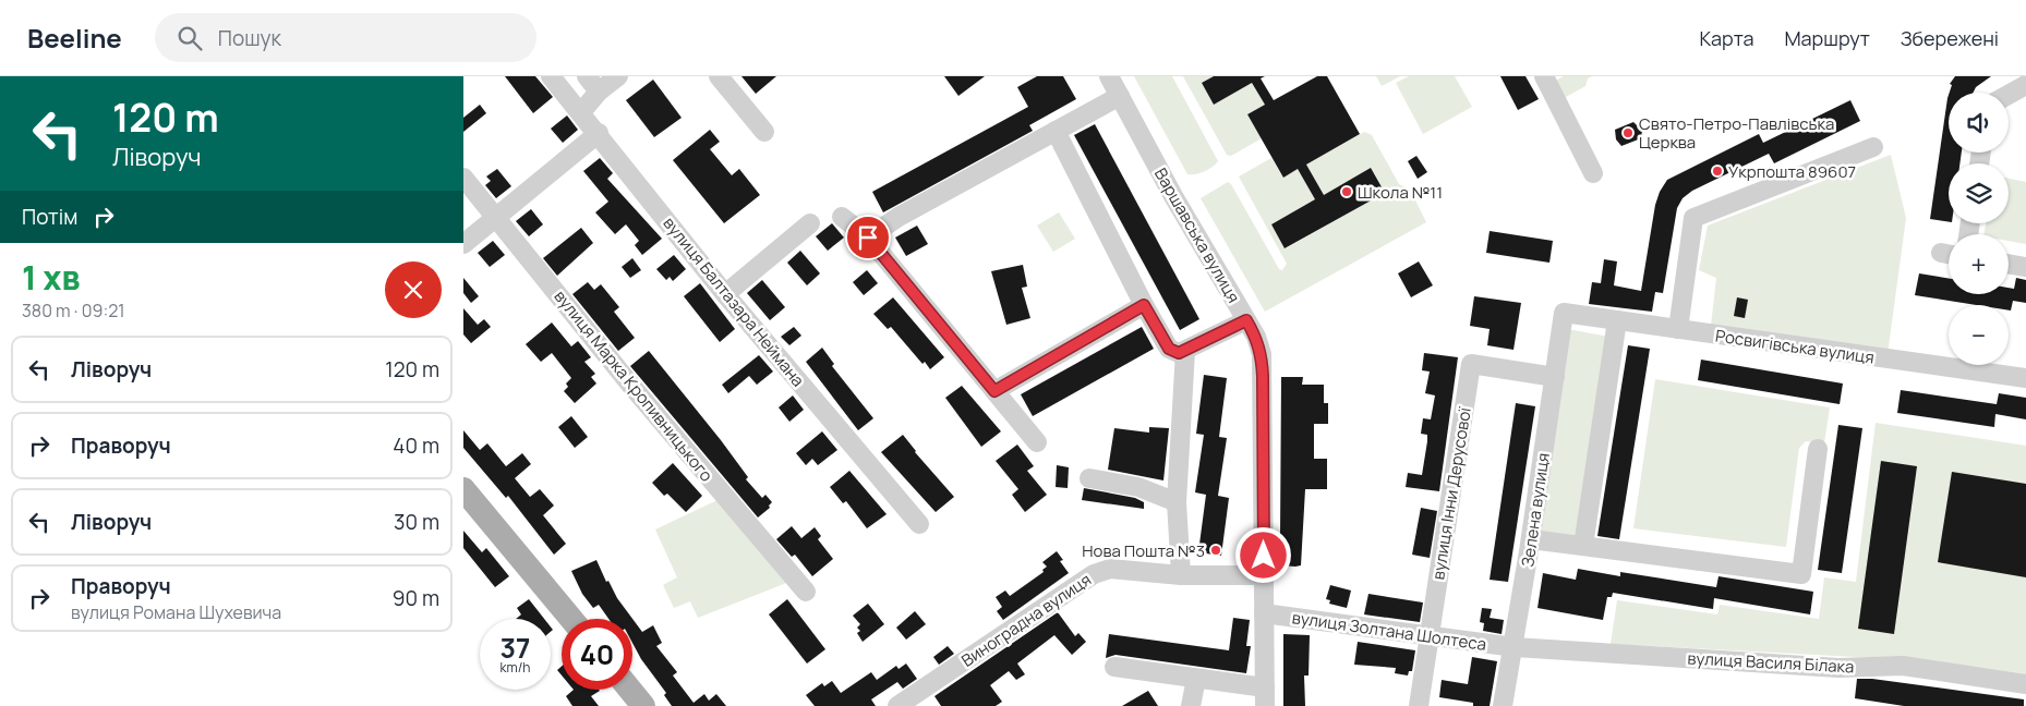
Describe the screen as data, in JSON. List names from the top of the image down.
{
  "streets": {
    "street": [
      "Варшавська вулиця",
      "вулиця Балтазара Неймана",
      "Росвигівська вулиця",
      "вулиця Марка Кропивницького",
      "вулиця Інни Дерусової",
      "Зелена вулиця",
      "Виноградна вулиця",
      "вулиця Золтана Шолтеса",
      "вулиця Василя Білака"
    ]
  },
  "crossings": [
    ["Варшавська вулиця", "Виноградна вулиця"],
    ["Варшавська вулиця", "вулиця Золтана Шолтеса"],
    ["Росвигівська вулиця", "Зелена вулиця"],
    ["вулиця Інни Дерусової", "Зелена вулиця"],
    ["вулиця Інни Дерусової", "вулиця Золтана Шолтеса"],
    ["Зелена вулиця", "вулиця Золтана Шолтеса"],
    ["Зелена вулиця", "вулиця Василя Білака"],
    ["вулиця Золтана Шолтеса", "вулиця Василя Білака"]
  ],
  "places": [
    "Свято-Петро-Павлівська Церква",
    "Укрпошта 89607",
    "Школа №11",
    "Нова Пошта №3"
  ],
  "page": {
    "header": "Beeline",
    "search": "Пошук",
    "nav": ["Карта", "Маршрут", "Збережені"],
    "turn": ["120 m", "Ліворуч"],
    "map_buttons": ["+", "−"],
    "then": "Потім",
    "heading": ["1 хв", "380 m · 09:21"],
    "list": [
      {
        "name": "Ліворуч",
        "value": "120 m"
      },
      {
        "name": "Праворуч",
        "value": "40 m"
      },
      {
        "name": "Ліворуч",
        "value": "30 m"
      },
      {
        "name": "Праворуч",
        "note": "вулиця Романа Шухевича",
        "value": "90 m"
      }
    ],
    "speed": "37 km/h",
    "limit": "40"
  }
}
